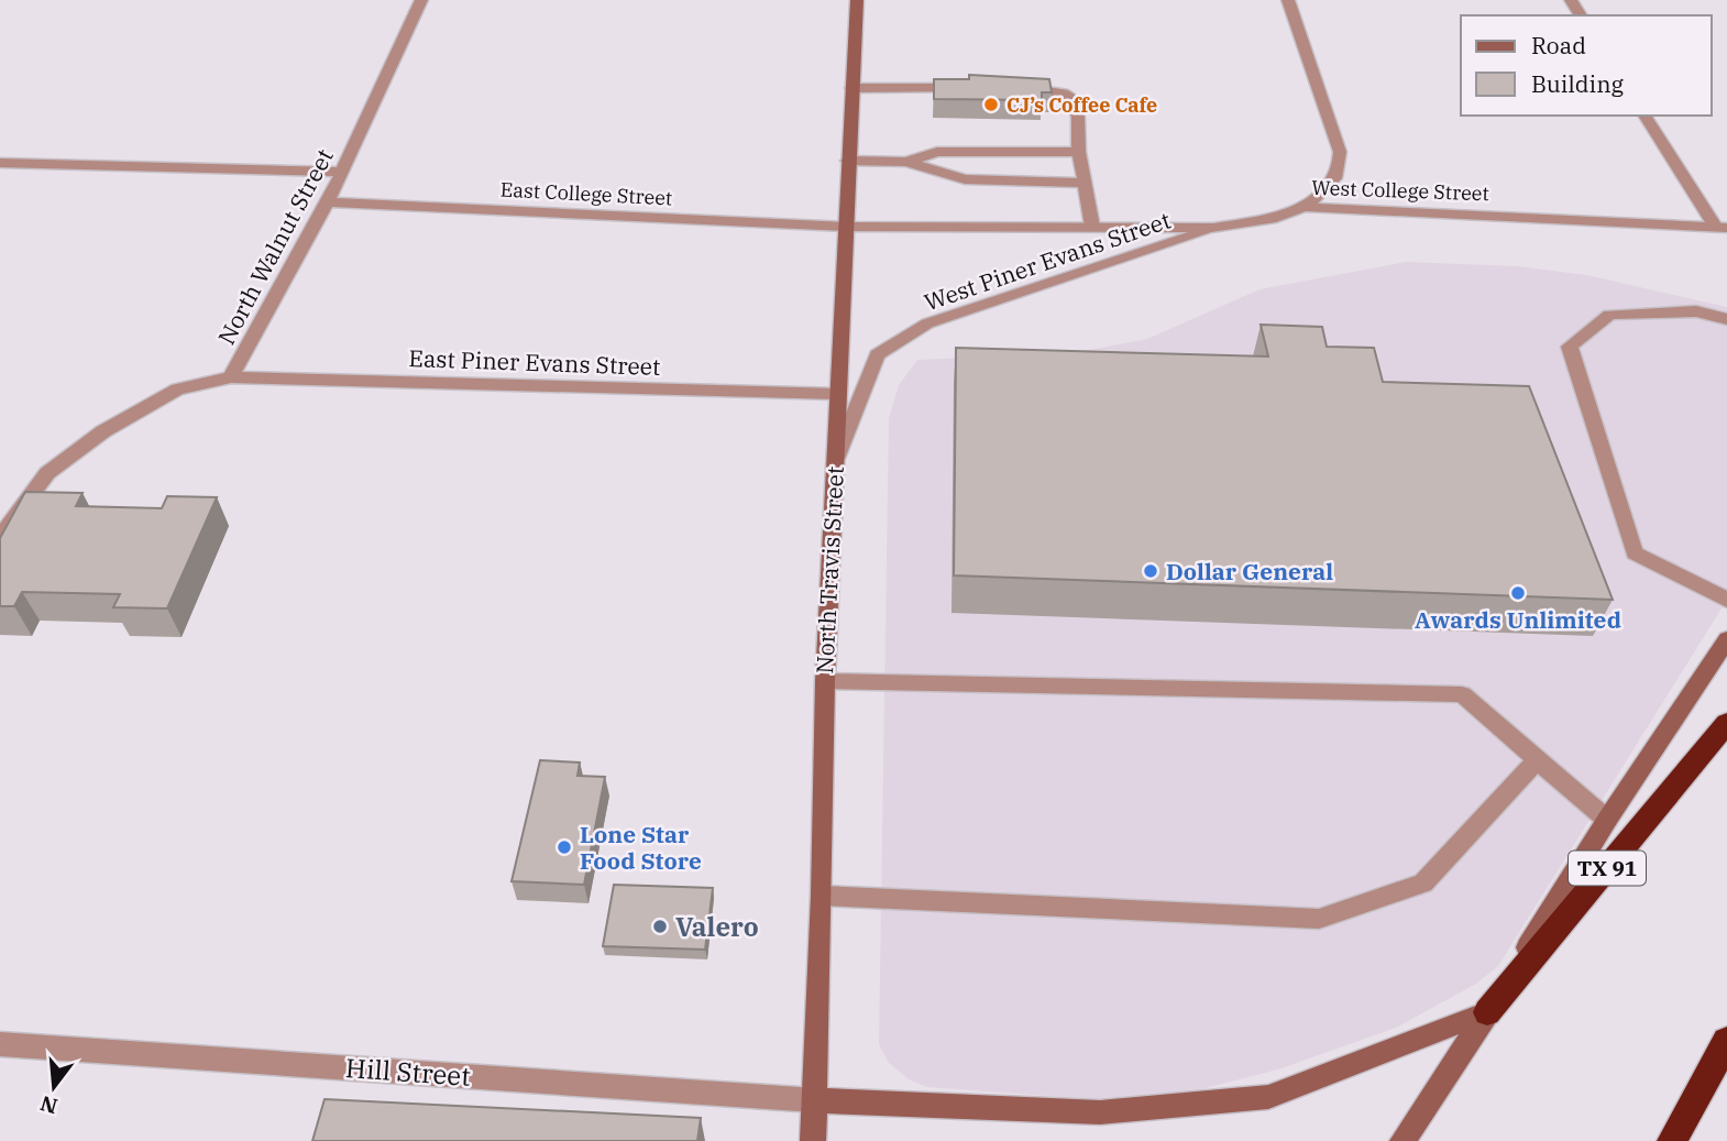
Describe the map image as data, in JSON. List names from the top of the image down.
{
  "streets": {
    "highway": ["TX 91"],
    "main road": ["North Travis Street"],
    "street": [
      "West College Street",
      "East College Street",
      "North Walnut Street",
      "West Piner Evans Street",
      "East Piner Evans Street",
      "Hill Street"
    ]
  },
  "crossings": [
    ["West College Street", "East College Street"],
    ["West College Street", "West Piner Evans Street"],
    ["West College Street", "North Travis Street"],
    ["East College Street", "North Walnut Street"],
    ["East College Street", "North Travis Street"],
    ["North Walnut Street", "East Piner Evans Street"],
    ["West Piner Evans Street", "North Travis Street"],
    ["East Piner Evans Street", "North Travis Street"],
    ["North Travis Street", "Hill Street"]
  ],
  "places": [
    "CJ’s Coffee Cafe",
    "Dollar General",
    "Awards Unlimited",
    "Lone Star Food Store",
    "Valero"
  ],
  "legend": ["Road", "Building"],
  "north": "bottom"
}
